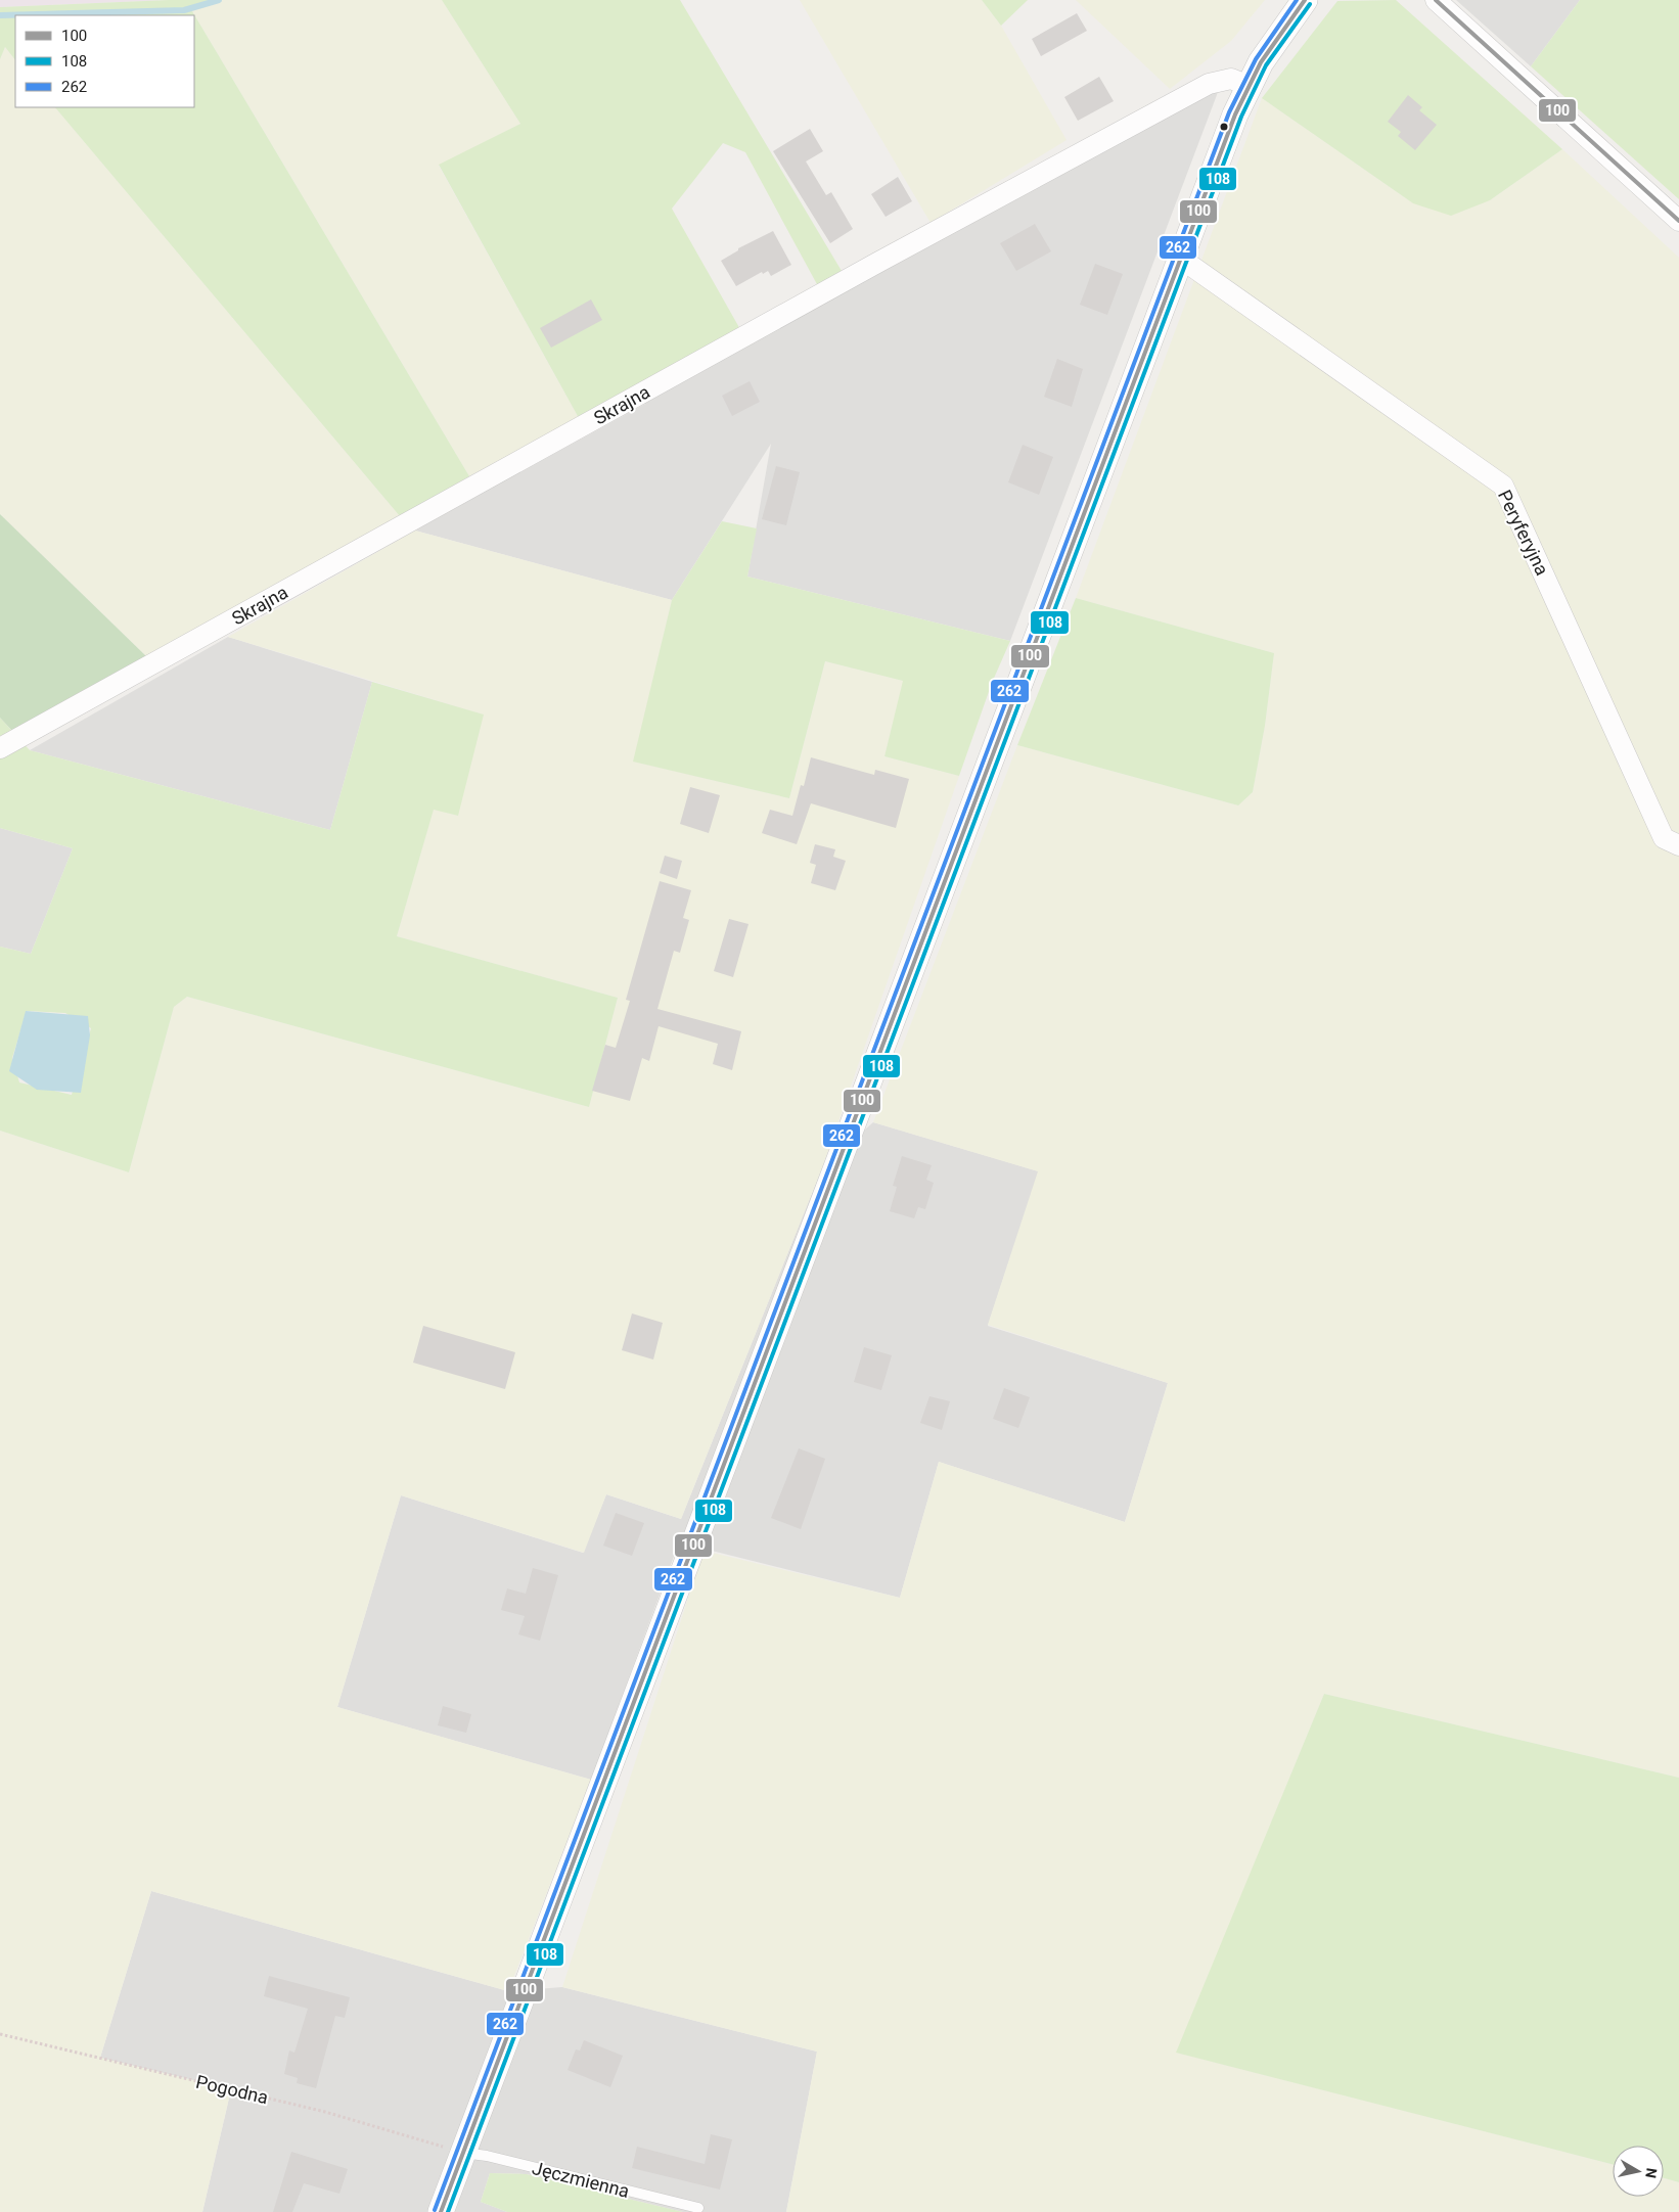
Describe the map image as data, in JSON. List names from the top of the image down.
{
  "streets": {
    "street": ["Skrajna", "Peryferyjna"],
    "lane": ["Jęczmienna"],
    "path": ["Pogodna"]
  },
  "crossings": [
    ["Pogodna", "Jęczmienna"]
  ],
  "lines": ["transit line 100", "transit line 262", "transit line 108"],
  "legend": ["100", "108", "262"],
  "north": "right"
}
